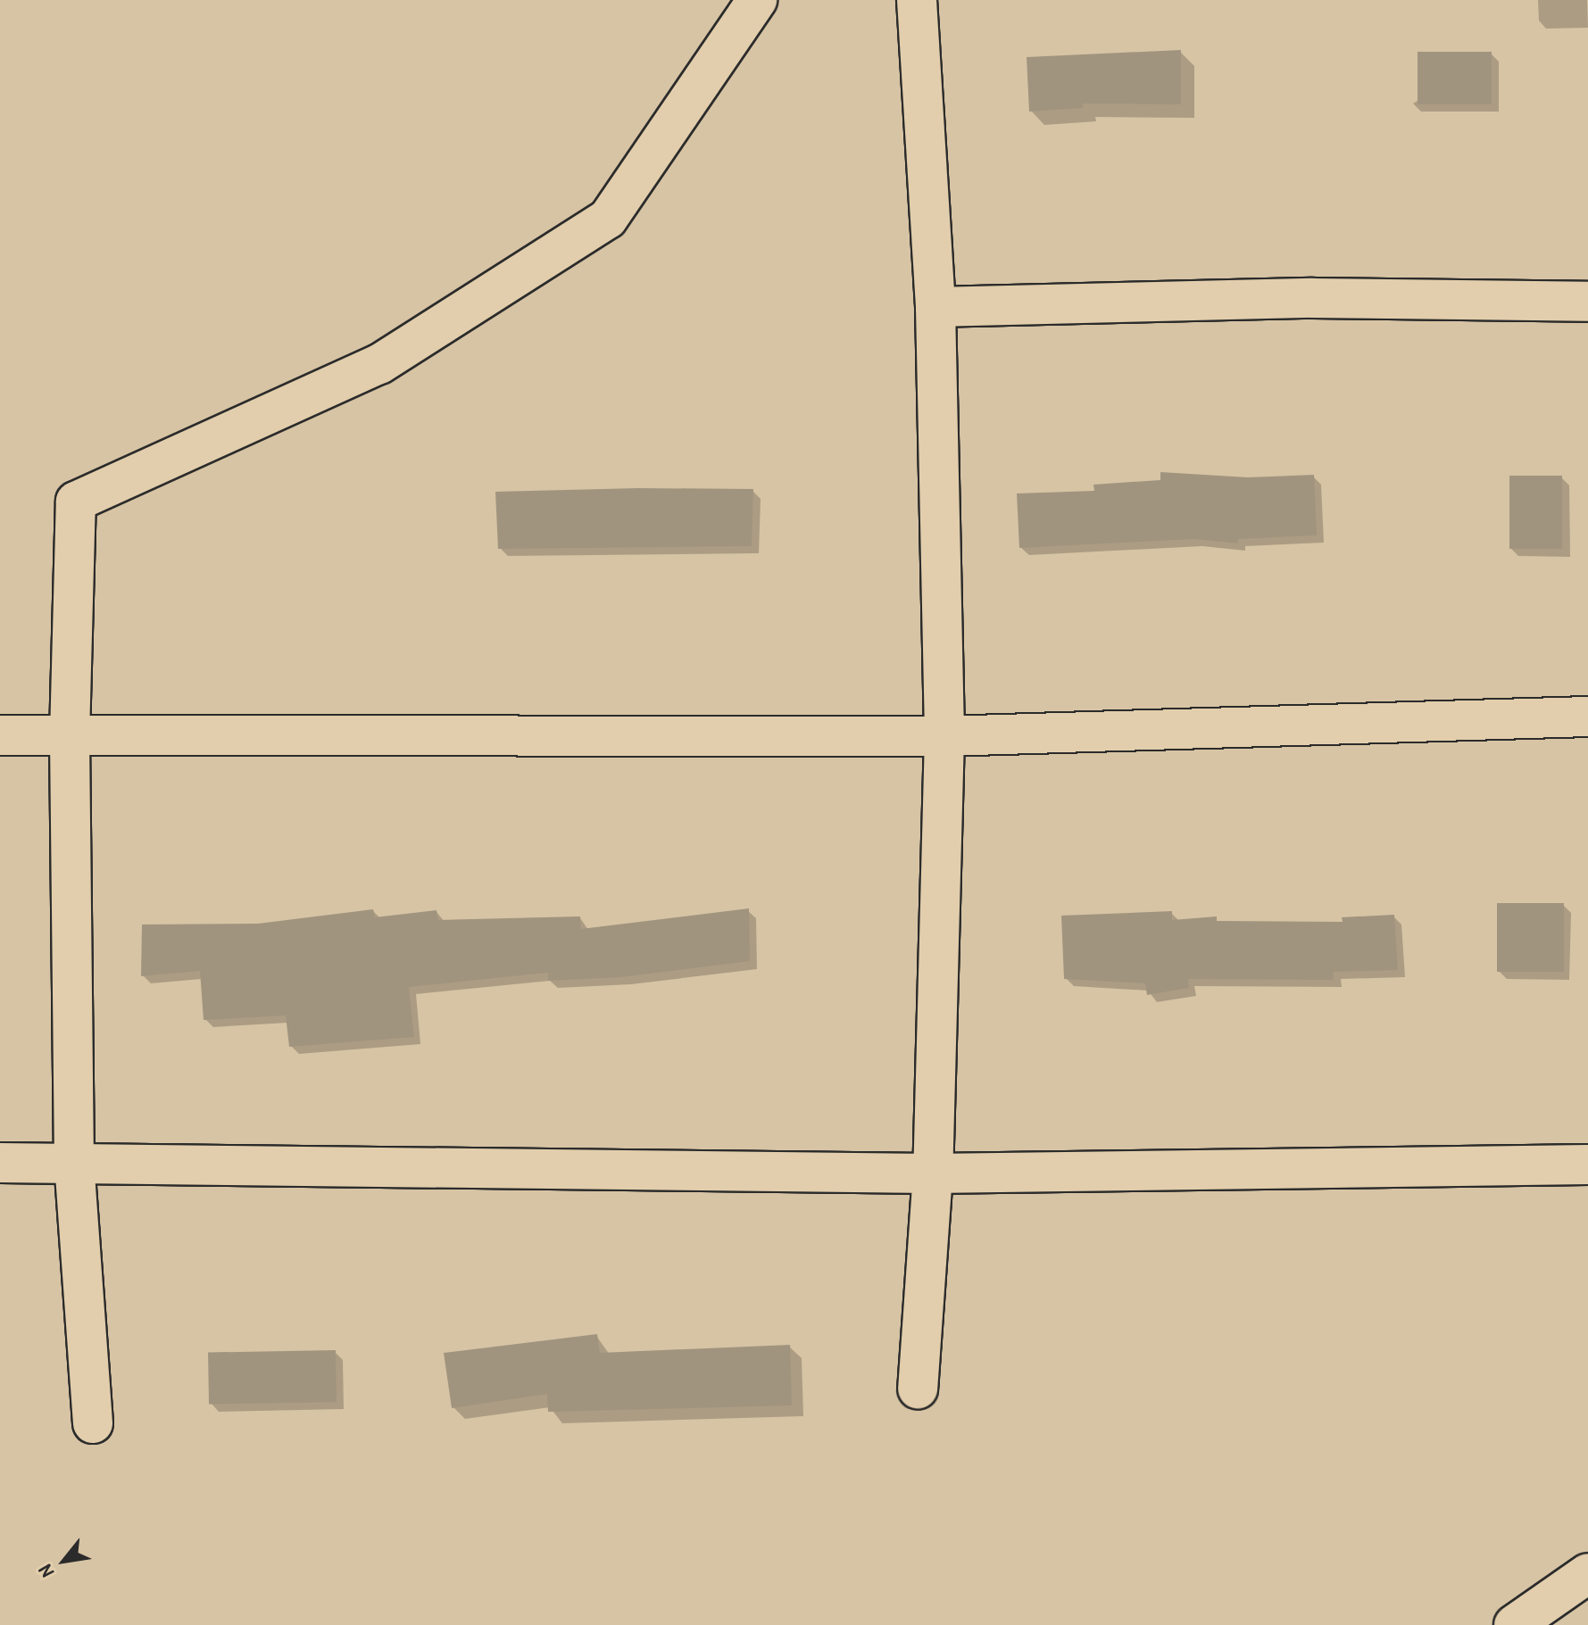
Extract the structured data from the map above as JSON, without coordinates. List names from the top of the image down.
{
  "north": "bottom left"
}
